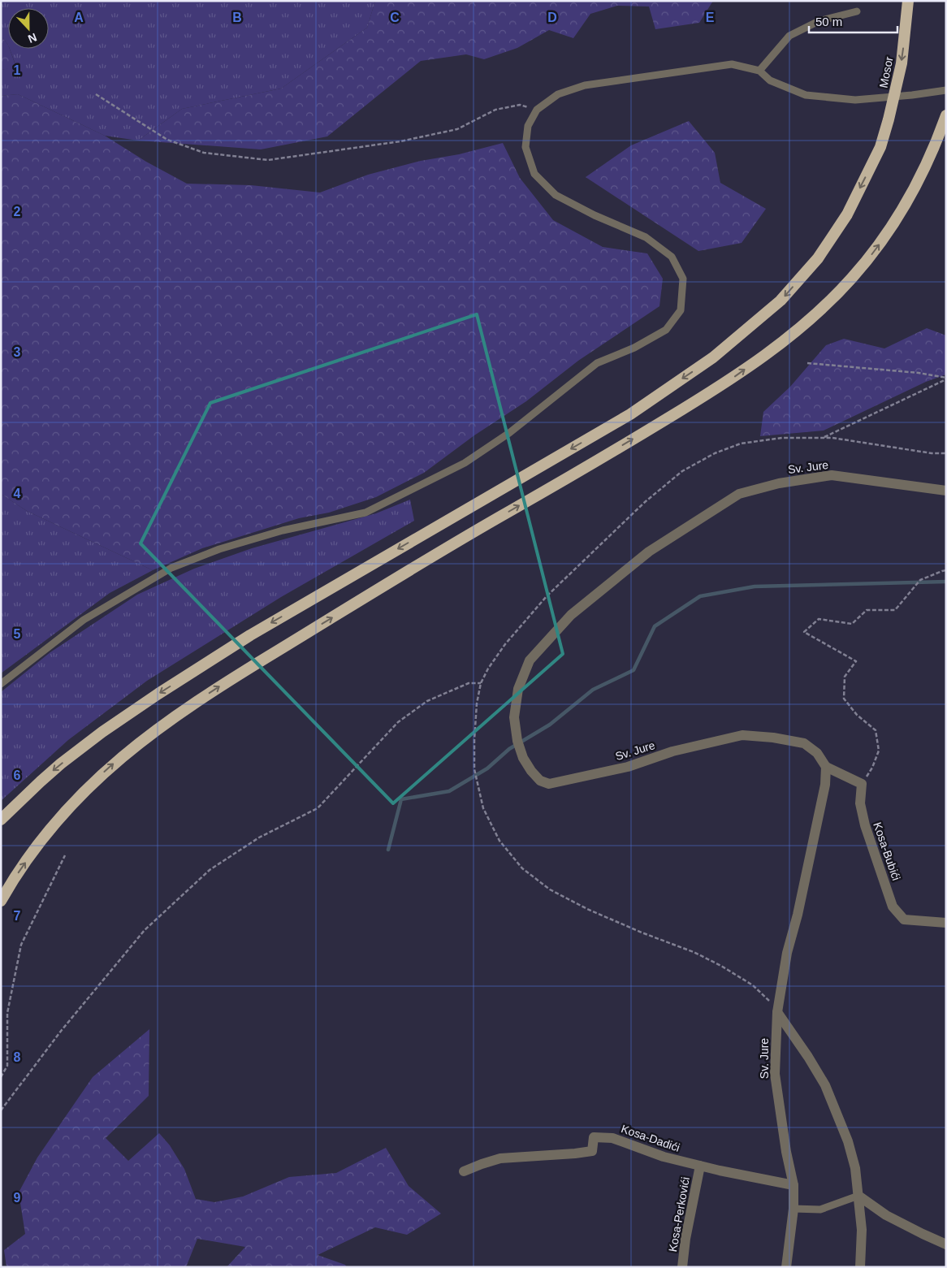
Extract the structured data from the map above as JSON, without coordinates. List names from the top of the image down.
{
  "streets": {
    "highway": ["Mosor"],
    "street": [
      "Sv. Jure",
      "Kosa-Bubići",
      "Kosa-Dadići",
      "Kosa-Perkovići"
    ]
  },
  "crossings": [
    ["Sv. Jure", "Kosa-Dadići"],
    ["Kosa-Dadići", "Kosa-Perkovići"]
  ],
  "scale_bar": "50 m",
  "north": "bottom",
  "grid": {
    "columns": [
      "A",
      "B",
      "C",
      "D",
      "E"
    ],
    "rows": [
      "1",
      "2",
      "3",
      "4",
      "5",
      "6",
      "7",
      "8",
      "9"
    ]
  }
}
